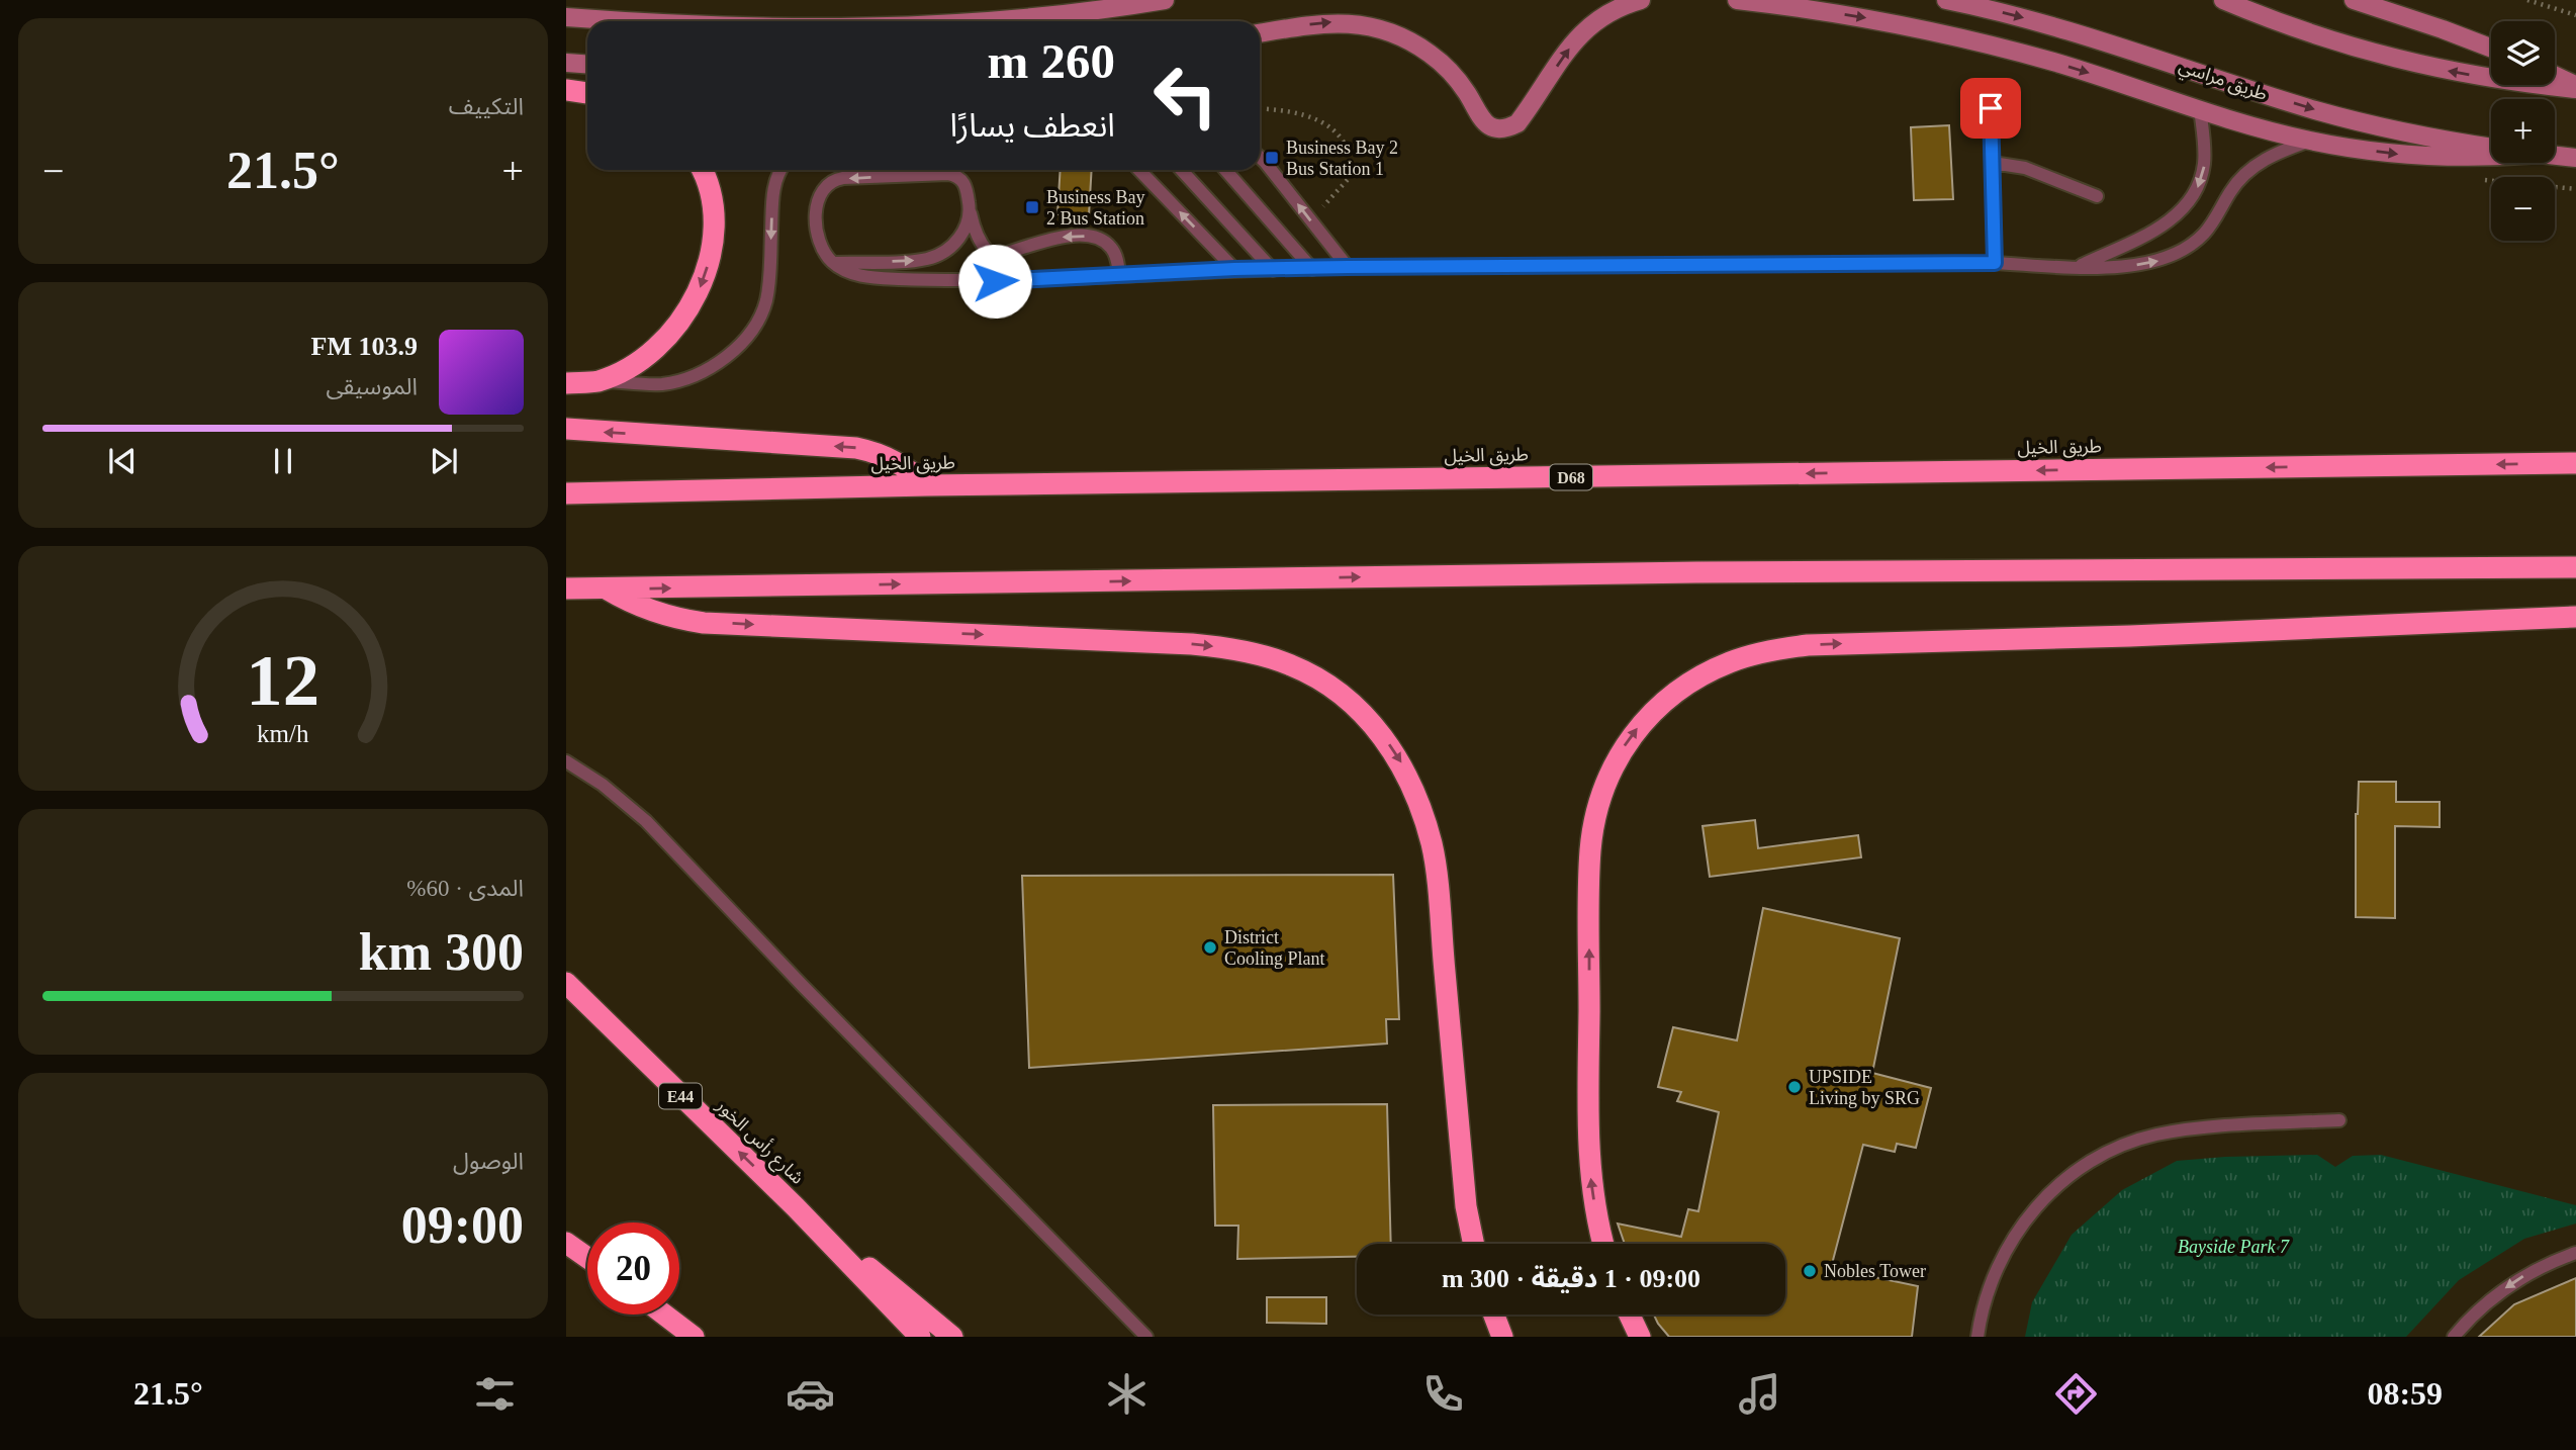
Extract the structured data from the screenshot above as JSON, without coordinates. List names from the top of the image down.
{
  "streets": {
    "highway": [
      "طريق الخيل",
      "D68",
      "E44",
      "شارع رأس الخور"
    ],
    "street": ["طريق مراسي"]
  },
  "one_way": ["شارع رأس الخور"],
  "parks": ["Bayside Park 7"],
  "places": {
    "transit": ["Business Bay 2 Bus Station 1", "Business Bay 2 Bus Station"],
    "other": ["District Cooling Plant", "UPSIDE Living by SRG", "Nobles Tower"]
  },
  "page": {
    "tile": [
      "التكييف",
      ["المدى · 60%", "300 km"],
      ["الوصول", "09:00"]
    ],
    "map_buttons": ["+", "−"],
    "turn": ["260 m", "انعطف يسارًا"],
    "heat": ["−", "21.5°", "+"],
    "song": ["103.9 FM", "الموسيقى"],
    "limit": "20",
    "trip": "09:00 · 1 دقيقة · 300 m",
    "tabs": ["08:59", "21.5°"],
    "gauge": ["12", "km/h"]
  }
}
